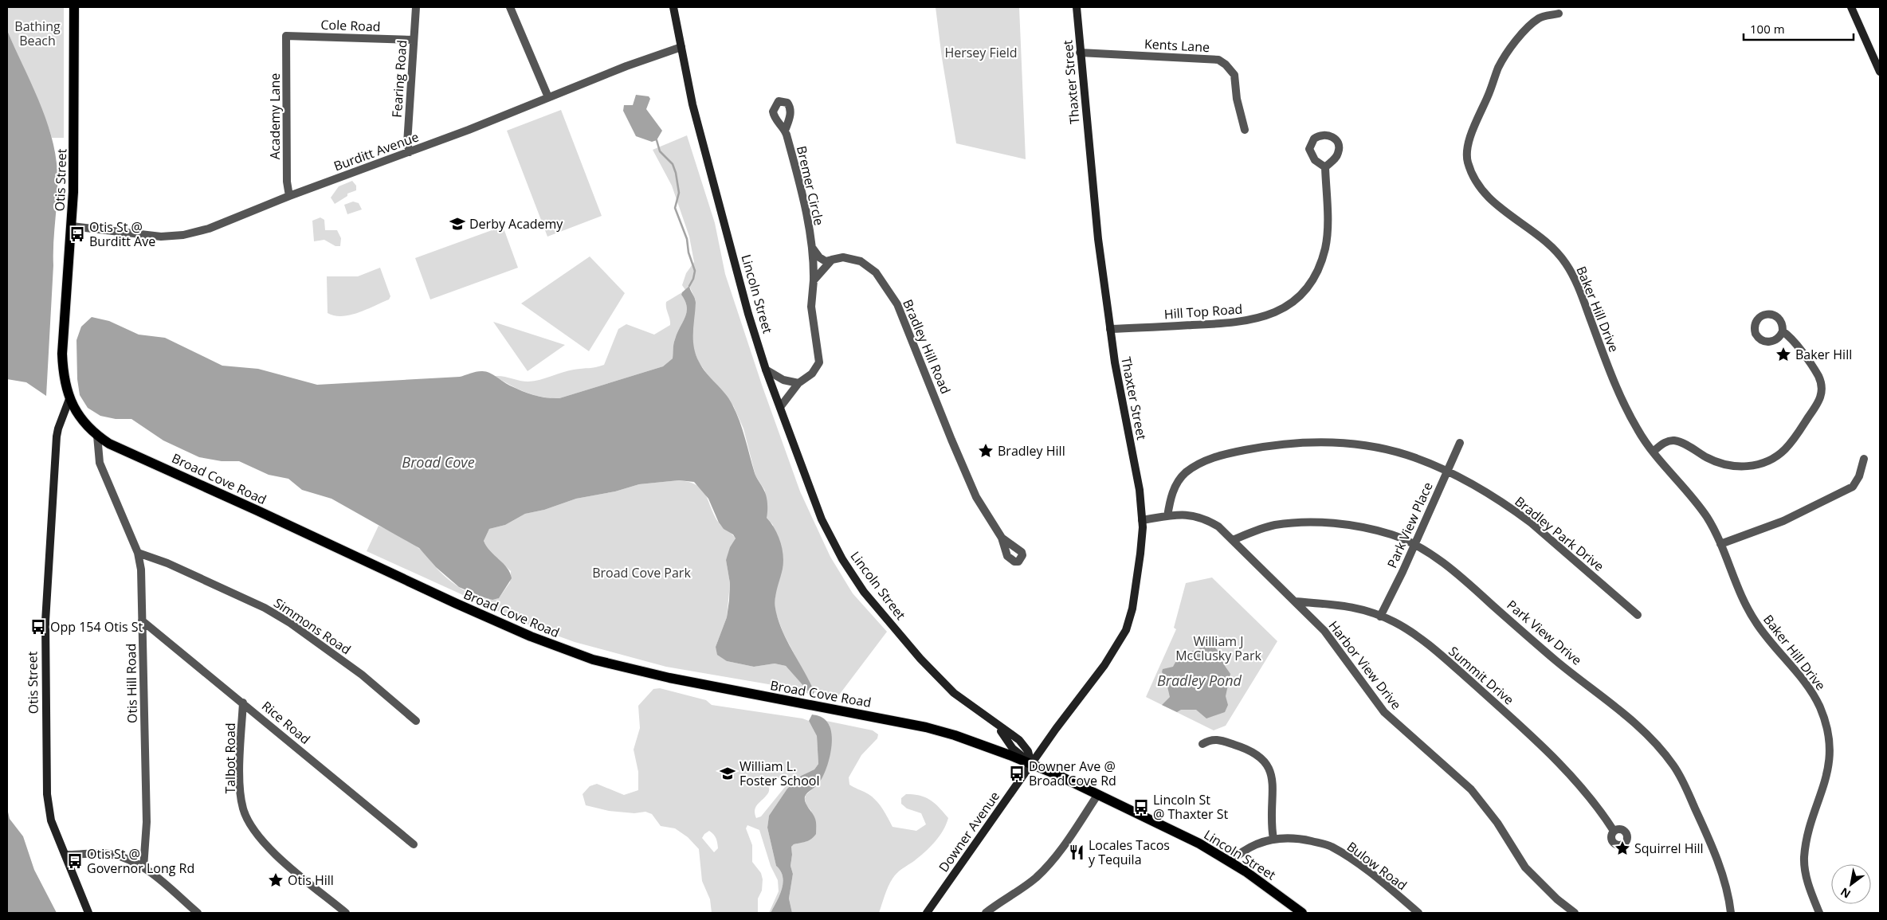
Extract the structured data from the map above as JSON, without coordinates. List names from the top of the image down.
{
  "streets": {
    "main road": ["Otis Street", "Lincoln Street", "Broad Cove Road"],
    "street": [
      "Cole Road",
      "Kents Lane",
      "Fearing Road",
      "Thaxter Street",
      "Academy Lane",
      "Burditt Avenue",
      "Bremer Circle",
      "Baker Hill Drive",
      "Hill Top Road",
      "Bradley Hill Road",
      "Park View Place",
      "Bradley Park Drive",
      "Simmons Road",
      "Park View Drive",
      "Harbor View Drive",
      "Summit Drive",
      "Otis Hill Road",
      "Rice Road",
      "Talbot Road",
      "Downer Avenue",
      "Bulow Road"
    ]
  },
  "crossings": [
    ["Cole Road", "Fearing Road"],
    ["Cole Road", "Academy Lane"],
    ["Kents Lane", "Thaxter Street"],
    ["Fearing Road", "Burditt Avenue"],
    ["Thaxter Street", "Lincoln Street"],
    ["Thaxter Street", "Hill Top Road"],
    ["Thaxter Street", "Broad Cove Road"],
    ["Thaxter Street", "Harbor View Drive"],
    ["Thaxter Street", "Downer Avenue"],
    ["Academy Lane", "Burditt Avenue"],
    ["Burditt Avenue", "Otis Street"],
    ["Burditt Avenue", "Lincoln Street"],
    ["Otis Street", "Broad Cove Road"],
    ["Bremer Circle", "Bradley Hill Road"],
    ["Lincoln Street", "Broad Cove Road"],
    ["Lincoln Street", "Downer Avenue"],
    ["Lincoln Street", "Bulow Road"],
    ["Broad Cove Road", "Otis Hill Road"],
    ["Broad Cove Road", "Downer Avenue"],
    ["Park View Place", "Bradley Park Drive"],
    ["Park View Place", "Park View Drive"],
    ["Park View Place", "Summit Drive"],
    ["Bradley Park Drive", "Harbor View Drive"],
    ["Simmons Road", "Otis Hill Road"],
    ["Park View Drive", "Harbor View Drive"],
    ["Harbor View Drive", "Summit Drive"],
    ["Otis Hill Road", "Rice Road"],
    ["Rice Road", "Talbot Road"]
  ],
  "water": ["Broad Cove", "Bradley Pond"],
  "parks": [
    "Bathing Beach",
    "Hersey Field",
    "Broad Cove Park",
    "William J McClusky Park"
  ],
  "places": {
    "school or university": ["Derby Academy", "William L. Foster School"],
    "bus stop": [
      "Otis St @ Burditt Ave",
      "Opp 154 Otis St",
      "Downer Ave @ Broad Cove Rd",
      "Lincoln St @ Thaxter St",
      "Otis St @ Governor Long Rd"
    ],
    "place": [
      "Baker Hill",
      "Bradley Hill",
      "Squirrel Hill",
      "Otis Hill"
    ],
    "restaurant": ["Locales Tacos y Tequila"]
  },
  "scale_bar": "100 m",
  "north": "bottom left"
}
